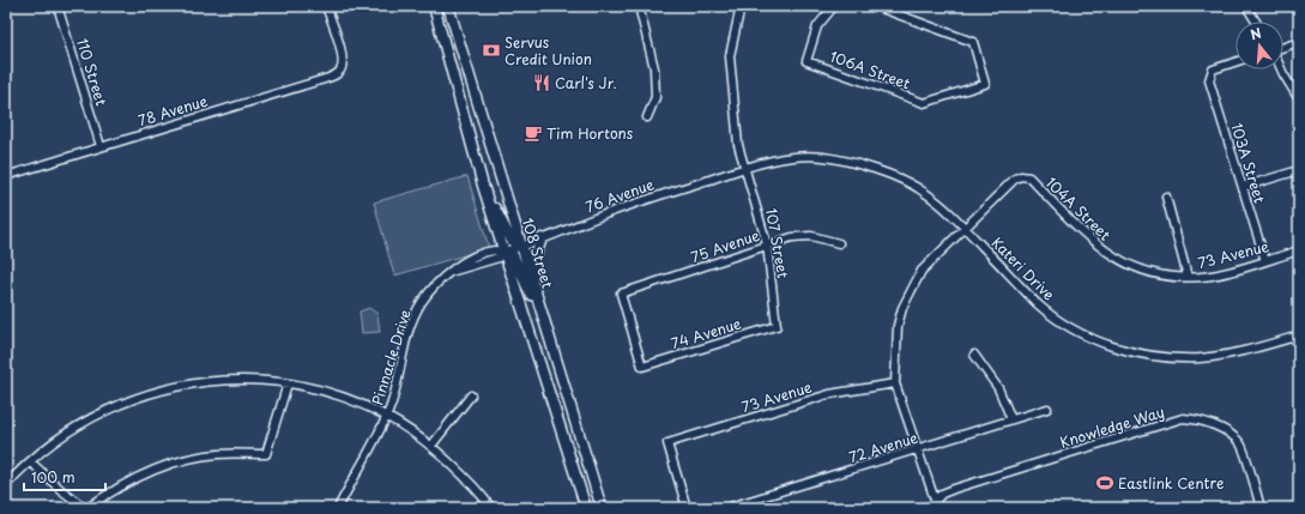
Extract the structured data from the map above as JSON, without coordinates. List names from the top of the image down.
{
  "streets": {
    "main road": ["108 Street"],
    "street": [
      "106A Street",
      "110 Street",
      "78 Avenue",
      "103A Street",
      "76 Avenue",
      "104A Street",
      "107 Street",
      "75 Avenue",
      "73 Avenue",
      "Kateri Drive",
      "74 Avenue",
      "Pinnacle Drive",
      "Knowledge Way",
      "72 Avenue"
    ]
  },
  "crossings": [
    ["110 Street", "78 Avenue"],
    ["103A Street", "73 Avenue"],
    ["76 Avenue", "107 Street"],
    ["76 Avenue", "108 Street"],
    ["76 Avenue", "Kateri Drive"],
    ["76 Avenue", "Pinnacle Drive"],
    ["104A Street", "73 Avenue"],
    ["104A Street", "Kateri Drive"],
    ["107 Street", "75 Avenue"],
    ["107 Street", "Kateri Drive"],
    ["107 Street", "74 Avenue"],
    ["75 Avenue", "74 Avenue"]
  ],
  "places": {
    "bank": ["Servus Credit Union"],
    "restaurant": ["Carl's Jr."],
    "cafe": ["Tim Hortons"],
    "sports": ["Eastlink Centre"]
  },
  "scale_bar": "100 m",
  "north": "top"
}
